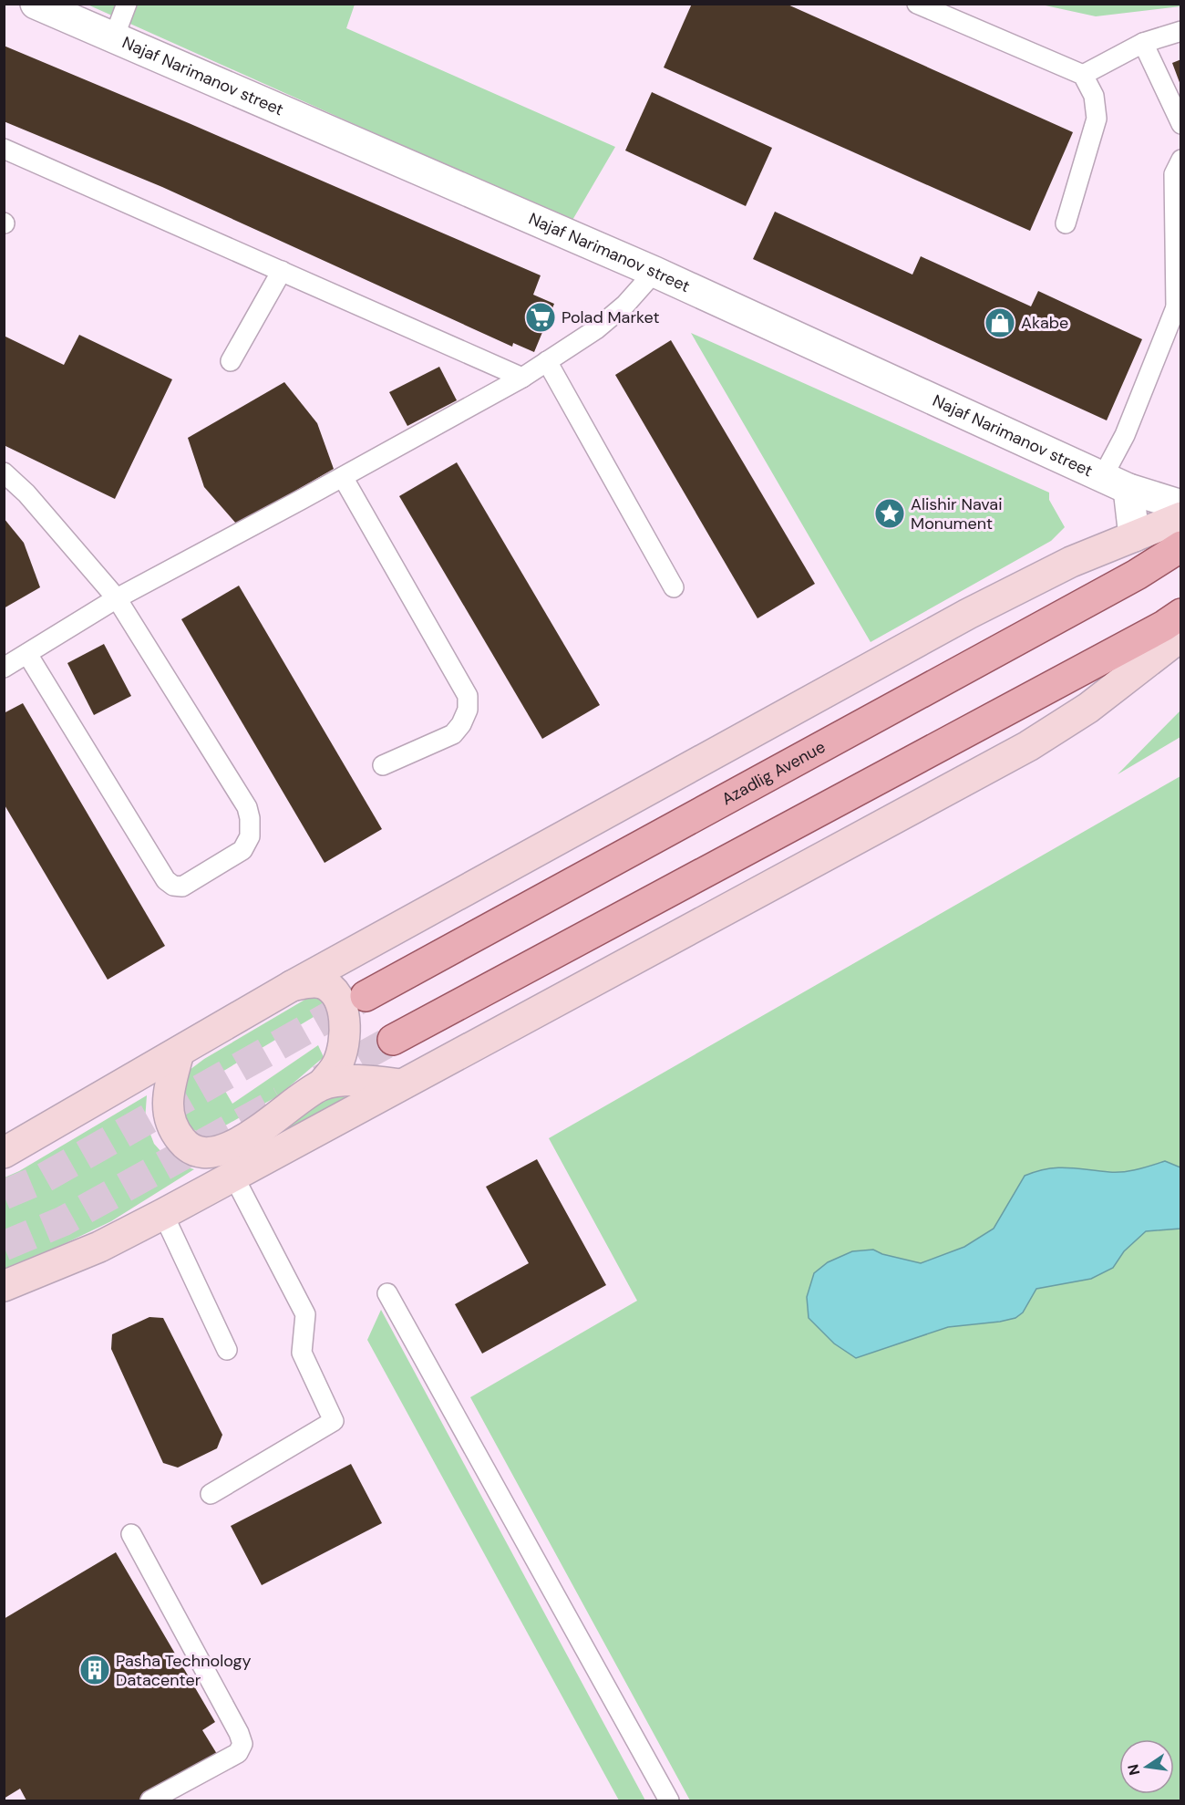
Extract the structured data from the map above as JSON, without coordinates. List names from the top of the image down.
{
  "streets": {
    "main road": ["Azadlig Avenue"],
    "street": ["Najaf Narimanov street"]
  },
  "places": {
    "supermarket": ["Polad Market"],
    "shop": ["Akabe"],
    "place": ["Alishir Navai Monument"],
    "building": ["Pasha Technology Datacenter"]
  },
  "north": "left"
}
